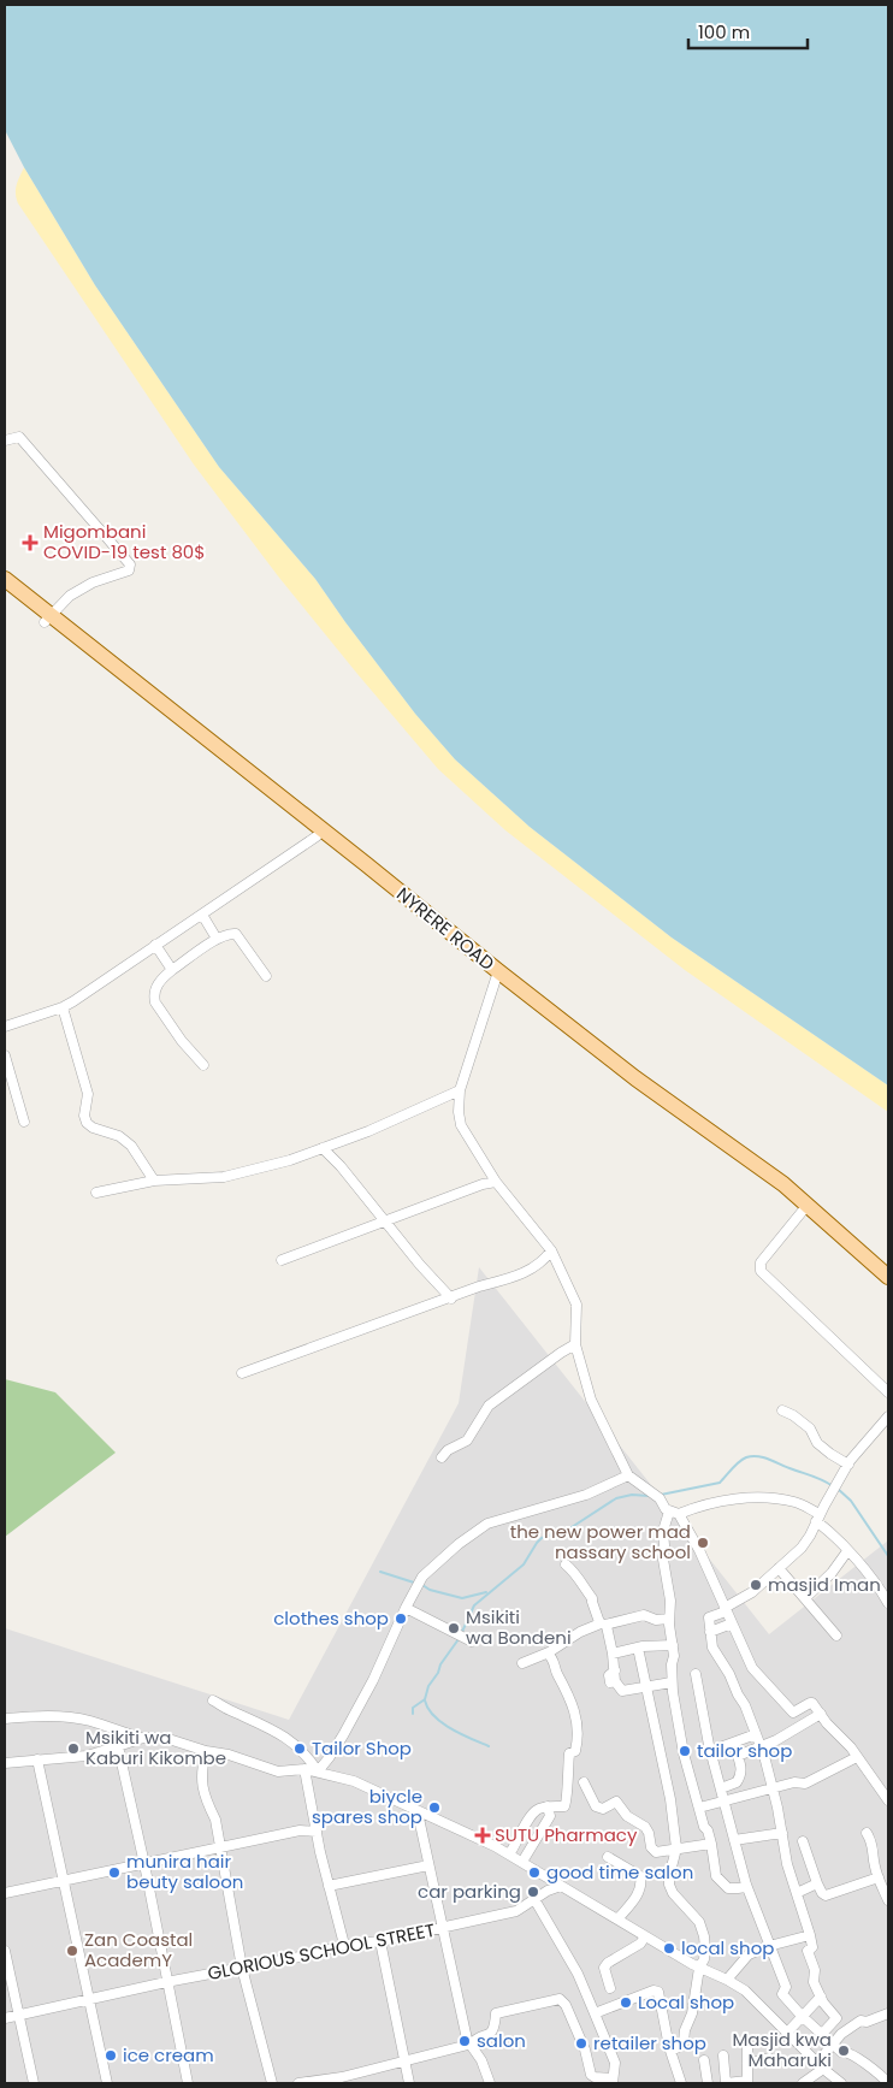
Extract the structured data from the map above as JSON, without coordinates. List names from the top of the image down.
{
  "streets": {
    "main road": ["NYRERE ROAD"],
    "street": ["GLORIOUS SCHOOL STREET"]
  },
  "places": {
    "health": ["Migombani COVID-19 test 80$", "SUTU Pharmacy"],
    "other": [
      "the new power mad nassary school",
      "masjid Iman",
      "clothes shop",
      "Msikiti wa Bondeni",
      "Msikiti wa Kaburi Kikombe",
      "Tailor Shop",
      "tailor shop",
      "biycle spares shop",
      "munira hair beuty saloon",
      "good time salon",
      "car parking",
      "local shop",
      "Zan Coastal AcademY",
      "Local shop",
      "salon",
      "retailer shop",
      "Masjid kwa Maharuki",
      "ice cream"
    ]
  },
  "scale_bar": "100 m"
}
